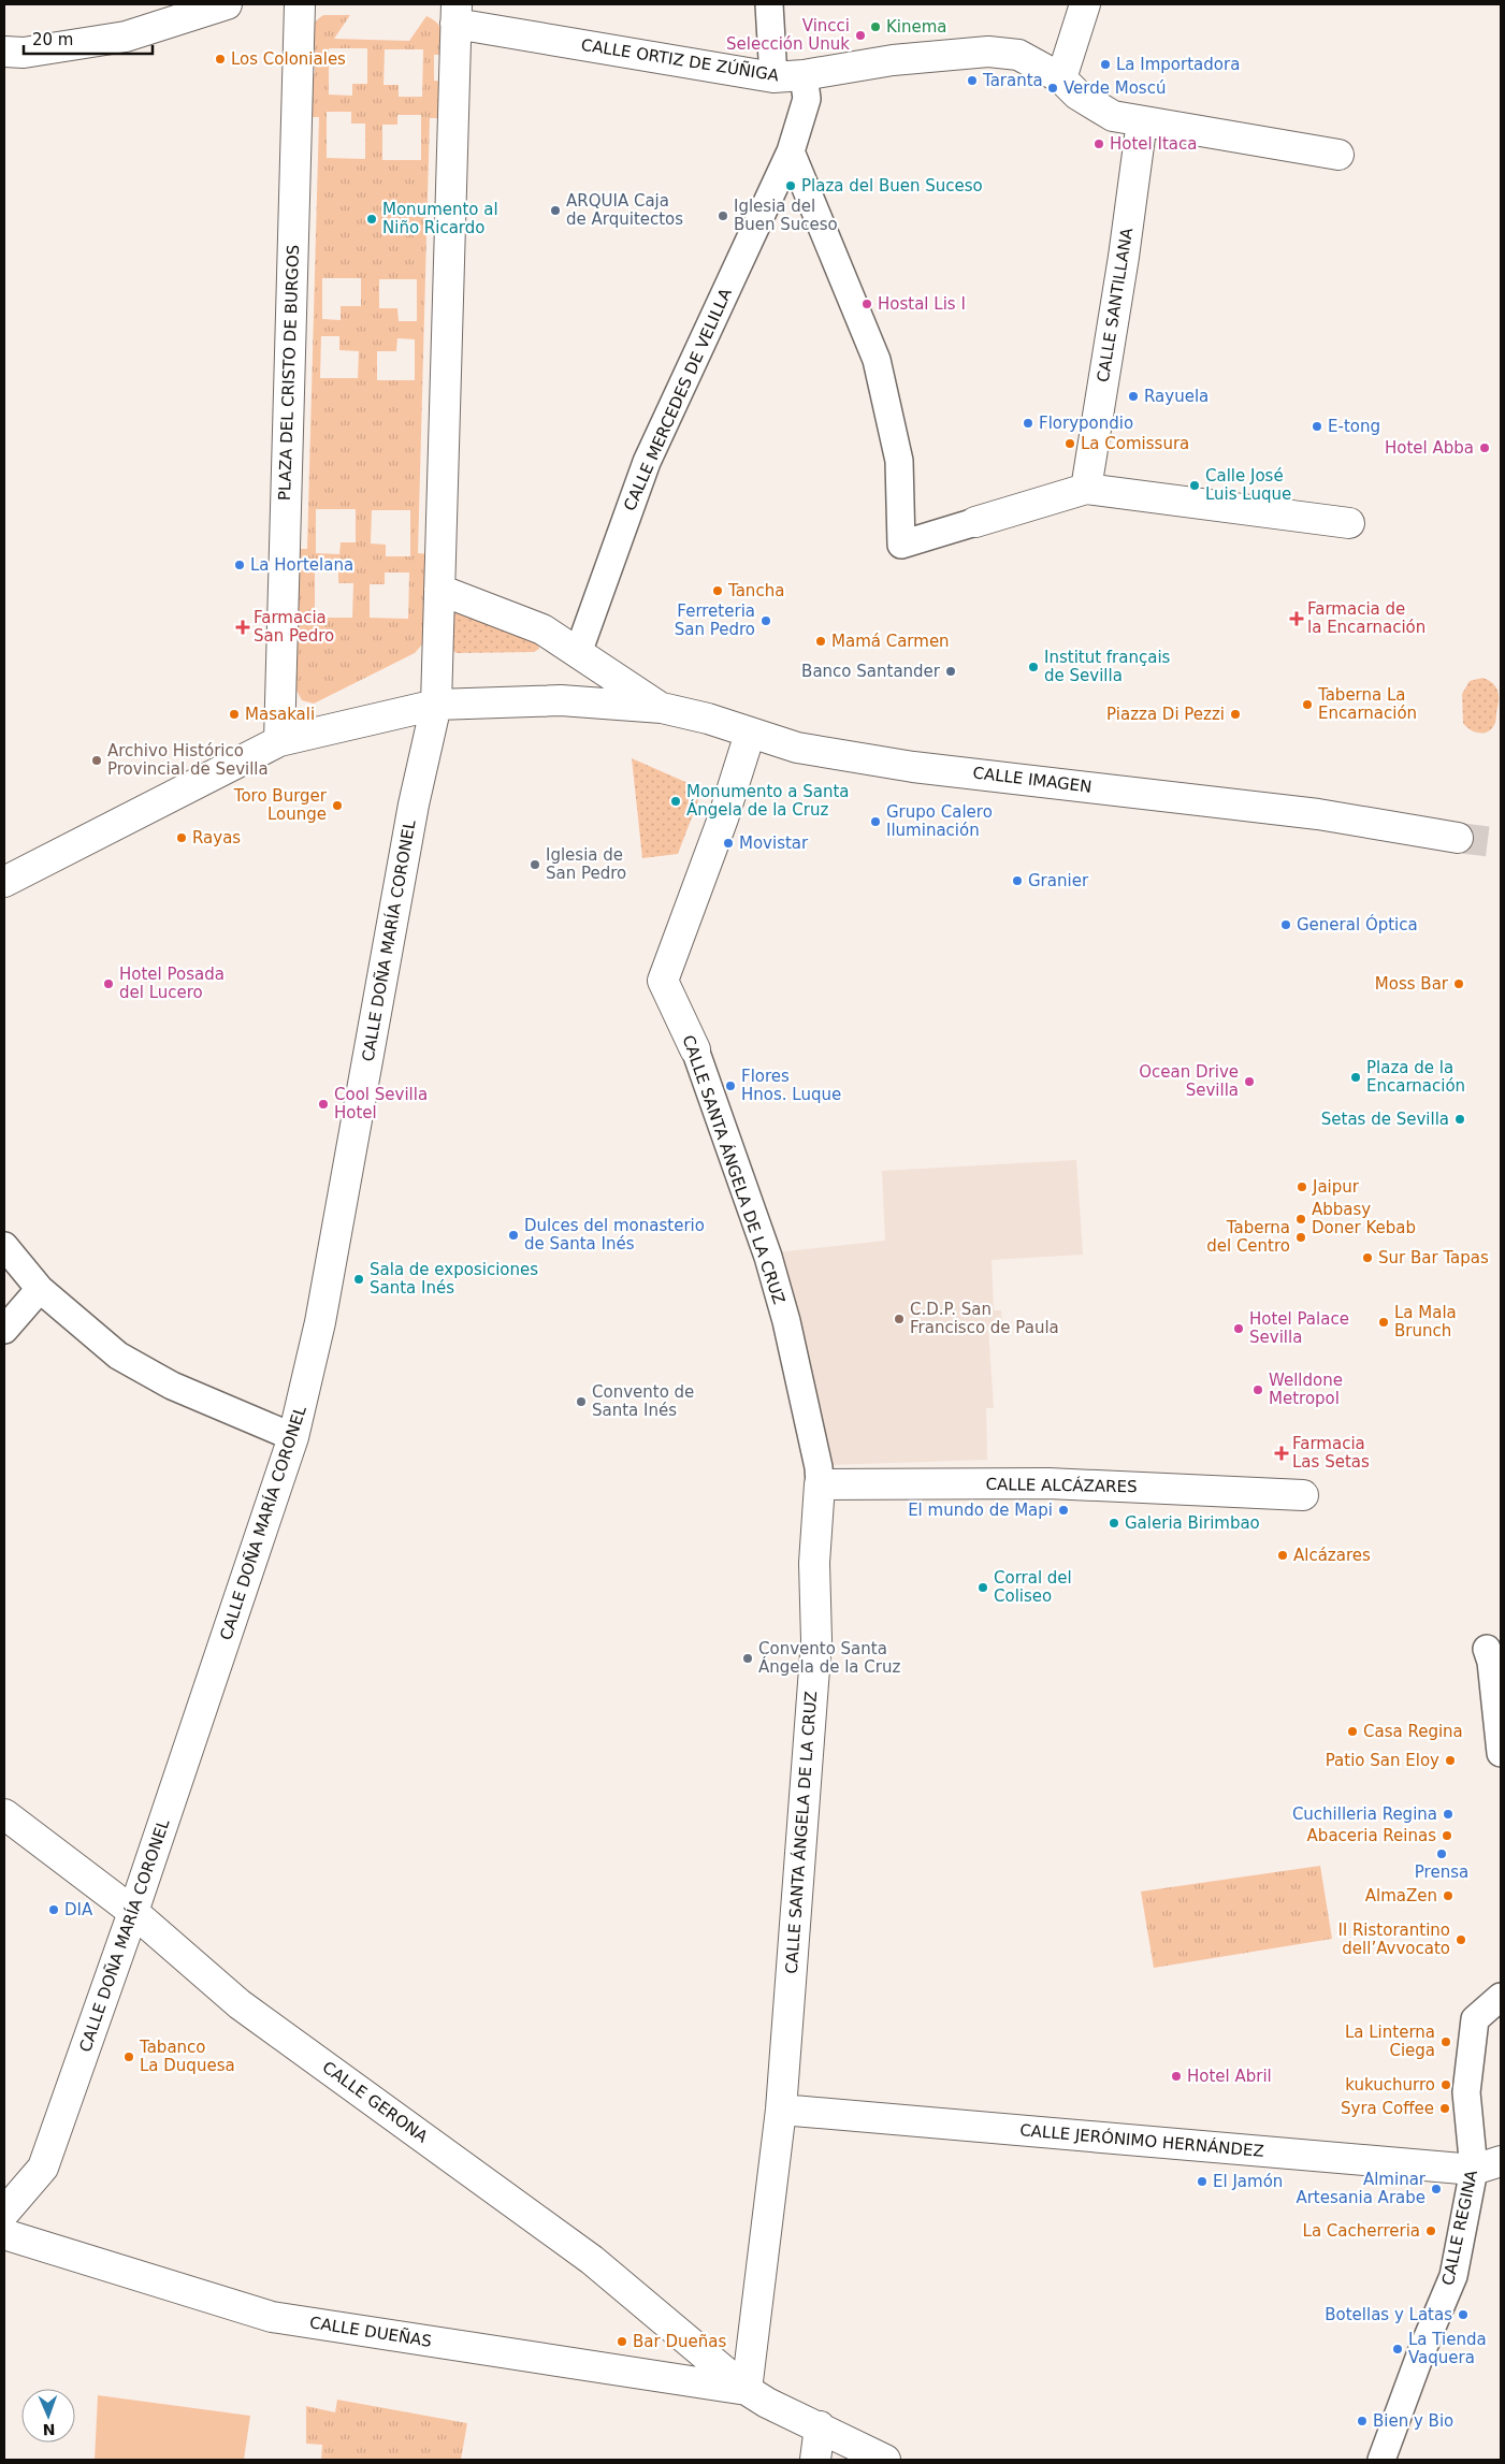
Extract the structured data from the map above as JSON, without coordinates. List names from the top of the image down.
{
  "streets": {
    "street": [
      "CALLE ORTIZ DE ZÚÑIGA",
      "CALLE SANTILLANA",
      "PLAZA DEL CRISTO DE BURGOS",
      "CALLE MERCEDES DE VELILLA",
      "CALLE IMAGEN",
      "CALLE DOÑA MARÍA CORONEL",
      "CALLE SANTA ÁNGELA DE LA CRUZ",
      "CALLE ALCÁZARES",
      "CALLE GERONA",
      "CALLE JERÓNIMO HERNÁNDEZ",
      "CALLE REGINA",
      "CALLE DUEÑAS"
    ]
  },
  "crossings": [
    ["CALLE ORTIZ DE ZÚÑIGA", "CALLE SANTILLANA"],
    ["CALLE ORTIZ DE ZÚÑIGA", "CALLE MERCEDES DE VELILLA"],
    ["CALLE IMAGEN", "CALLE SANTA ÁNGELA DE LA CRUZ"],
    ["CALLE DOÑA MARÍA CORONEL", "CALLE GERONA"],
    ["CALLE SANTA ÁNGELA DE LA CRUZ", "CALLE ALCÁZARES"],
    ["CALLE SANTA ÁNGELA DE LA CRUZ", "CALLE GERONA"],
    ["CALLE SANTA ÁNGELA DE LA CRUZ", "CALLE JERÓNIMO HERNÁNDEZ"],
    ["CALLE SANTA ÁNGELA DE LA CRUZ", "CALLE DUEÑAS"],
    ["CALLE GERONA", "CALLE DUEÑAS"],
    ["CALLE JERÓNIMO HERNÁNDEZ", "CALLE REGINA"]
  ],
  "places": {
    "other": [
      "Kinema",
      "Vincci Selección Unuk",
      "Los Coloniales",
      "La Importadora",
      "Taranta",
      "Verde Moscú",
      "Hotel Itaca",
      "Plaza del Buen Suceso",
      "ARQUIA Caja de Arquitectos",
      "Iglesia del Buen Suceso",
      "Monumento al Niño Ricardo",
      "Hostal Lis I",
      "Rayuela",
      "Florypondio",
      "E-tong",
      "La Comissura",
      "Hotel Abba",
      "Calle José Luis Luque",
      "La Hortelana",
      "Tancha",
      "Ferreteria San Pedro",
      "Mamá Carmen",
      "Institut français de Sevilla",
      "Banco Santander",
      "Taberna La Encarnación",
      "Masakali",
      "Piazza Di Pezzi",
      "Archivo Histórico Provincial de Sevilla",
      "Monumento a Santa Ángela de la Cruz",
      "Toro Burger Lounge",
      "Grupo Calero Iluminación",
      "Rayas",
      "Movistar",
      "Iglesia de San Pedro",
      "Granier",
      "General Óptica",
      "Hotel Posada del Lucero",
      "Moss Bar",
      "Plaza de la Encarnación",
      "Ocean Drive Sevilla",
      "Flores Hnos. Luque",
      "Cool Sevilla Hotel",
      "Setas de Sevilla",
      "Jaipur",
      "Abbasy Doner Kebab",
      "Dulces del monasterio de Santa Inés",
      "Taberna del Centro",
      "Sur Bar Tapas",
      "Sala de exposiciones Santa Inés",
      "C.D.P. San Francisco de Paula",
      "La Mala Brunch",
      "Hotel Palace Sevilla",
      "Welldone Metropol",
      "Convento de Santa Inés",
      "El mundo de Mapi",
      "Galeria Birimbao",
      "Alcázares",
      "Corral del Coliseo",
      "Convento Santa Ángela de la Cruz",
      "Casa Regina",
      "Patio San Eloy",
      "Cuchilleria Regina",
      "Abaceria Reinas",
      "Prensa",
      "AlmaZen",
      "DIA",
      "Il Ristorantino dell’Avvocato",
      "La Linterna Ciega",
      "Tabanco La Duquesa",
      "Hotel Abril",
      "kukuchurro",
      "Syra Coffee",
      "El Jamón",
      "Alminar Artesania Arabe",
      "La Cacherreria",
      "Botellas y Latas",
      "Bar Dueñas",
      "La Tienda Vaquera",
      "Bien y Bio"
    ],
    "health": ["Farmacia de la Encarnación", "Farmacia San Pedro", "Farmacia Las Setas"]
  },
  "scale_bar": "20 m",
  "north": "bottom"
}
